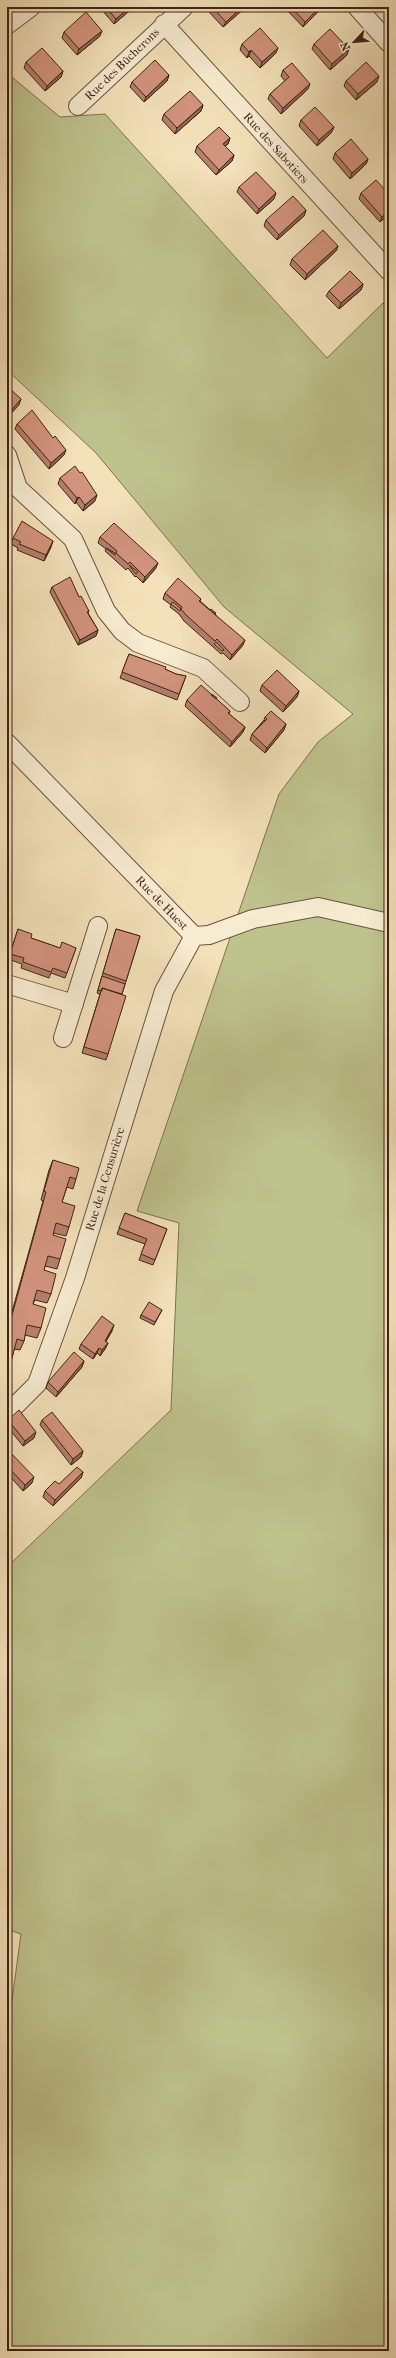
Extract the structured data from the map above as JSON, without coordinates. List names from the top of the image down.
{
  "streets": {
    "street": [
      "Rue des Bûcherons",
      "Rue des Sabotiers",
      "Rue de Huest",
      "Rue de la Censurière"
    ]
  },
  "crossings": [
    ["Rue des Bûcherons", "Rue des Sabotiers"],
    ["Rue de Huest", "Rue de la Censurière"]
  ],
  "north": "bottom left"
}
